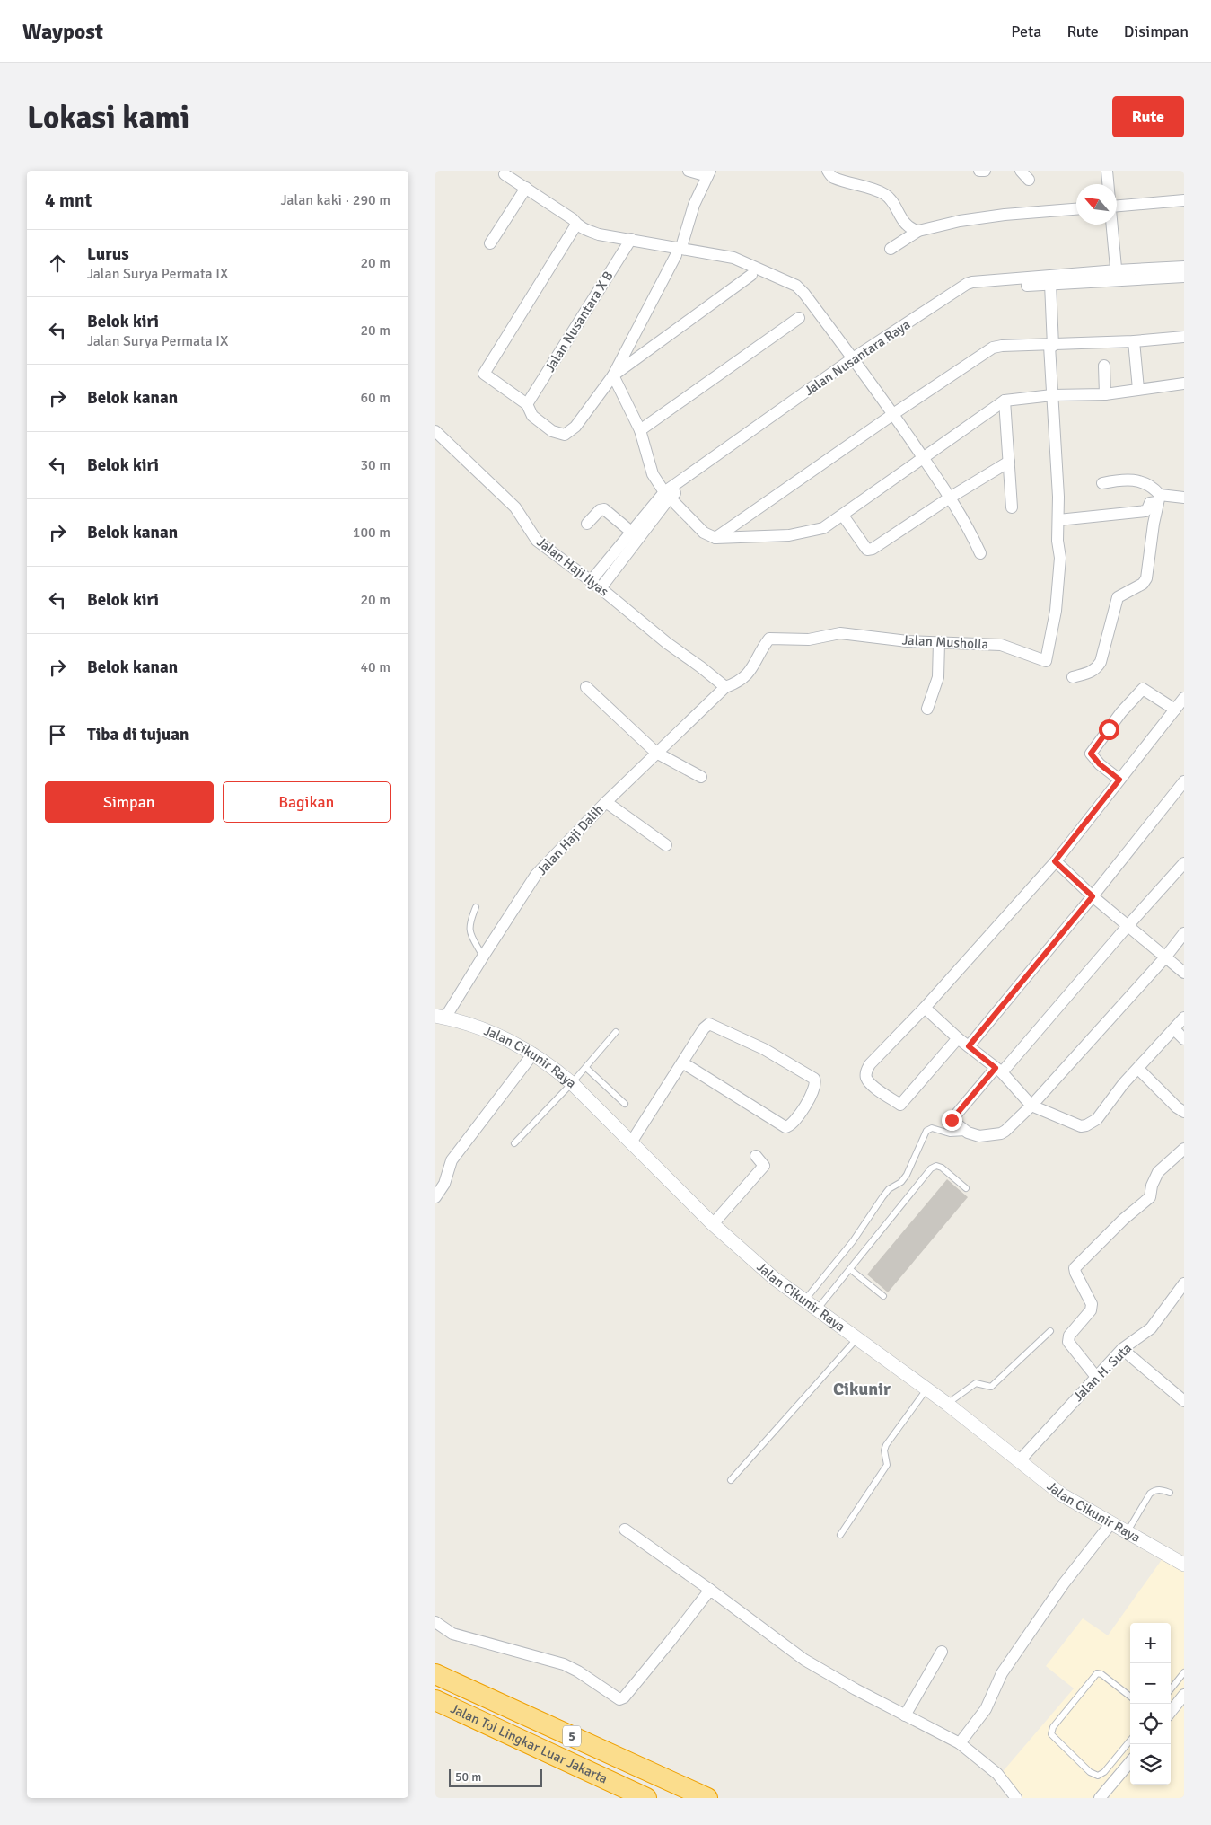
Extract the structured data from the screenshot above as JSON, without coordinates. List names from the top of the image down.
{
  "streets": {
    "highway": ["5", "Jalan Tol Lingkar Luar Jakarta"],
    "street": [
      "Jalan Nusantara X B",
      "Jalan Nusantara Raya",
      "Jalan Haji Ilyas",
      "Jalan Musholla",
      "Jalan Haji Dalih",
      "Jalan Cikunir Raya",
      "Jalan H. Suta"
    ]
  },
  "crossings": [
    ["Jalan Nusantara Raya", "Jalan Haji Ilyas"],
    ["Jalan Haji Ilyas", "Jalan Musholla"],
    ["Jalan Haji Ilyas", "Jalan Haji Dalih"],
    ["Jalan Musholla", "Jalan Haji Dalih"],
    ["Jalan Haji Dalih", "Jalan Cikunir Raya"],
    ["Jalan Cikunir Raya", "Jalan H. Suta"]
  ],
  "districts": ["Cikunir"],
  "scale_bar": "50 m",
  "north": "top left",
  "page": {
    "header": "Waypost",
    "nav": ["Peta", "Rute", "Disimpan"],
    "buttons": [
      "Rute",
      ["Simpan", "Bagikan"]
    ],
    "title": "Lokasi kami",
    "heading": ["4 mnt", "Jalan kaki · 290 m"],
    "list": [
      ["Lurus", "Jalan Surya Permata IX", "20 m"],
      ["Belok kiri", "Jalan Surya Permata IX", "20 m"],
      ["Belok kanan", "60 m"],
      ["Belok kiri", "30 m"],
      ["Belok kanan", "100 m"],
      ["Belok kiri", "20 m"],
      ["Belok kanan", "40 m"],
      "Tiba di tujuan"
    ],
    "map_buttons": ["+", "−"],
    "scale": "50 m"
  }
}
